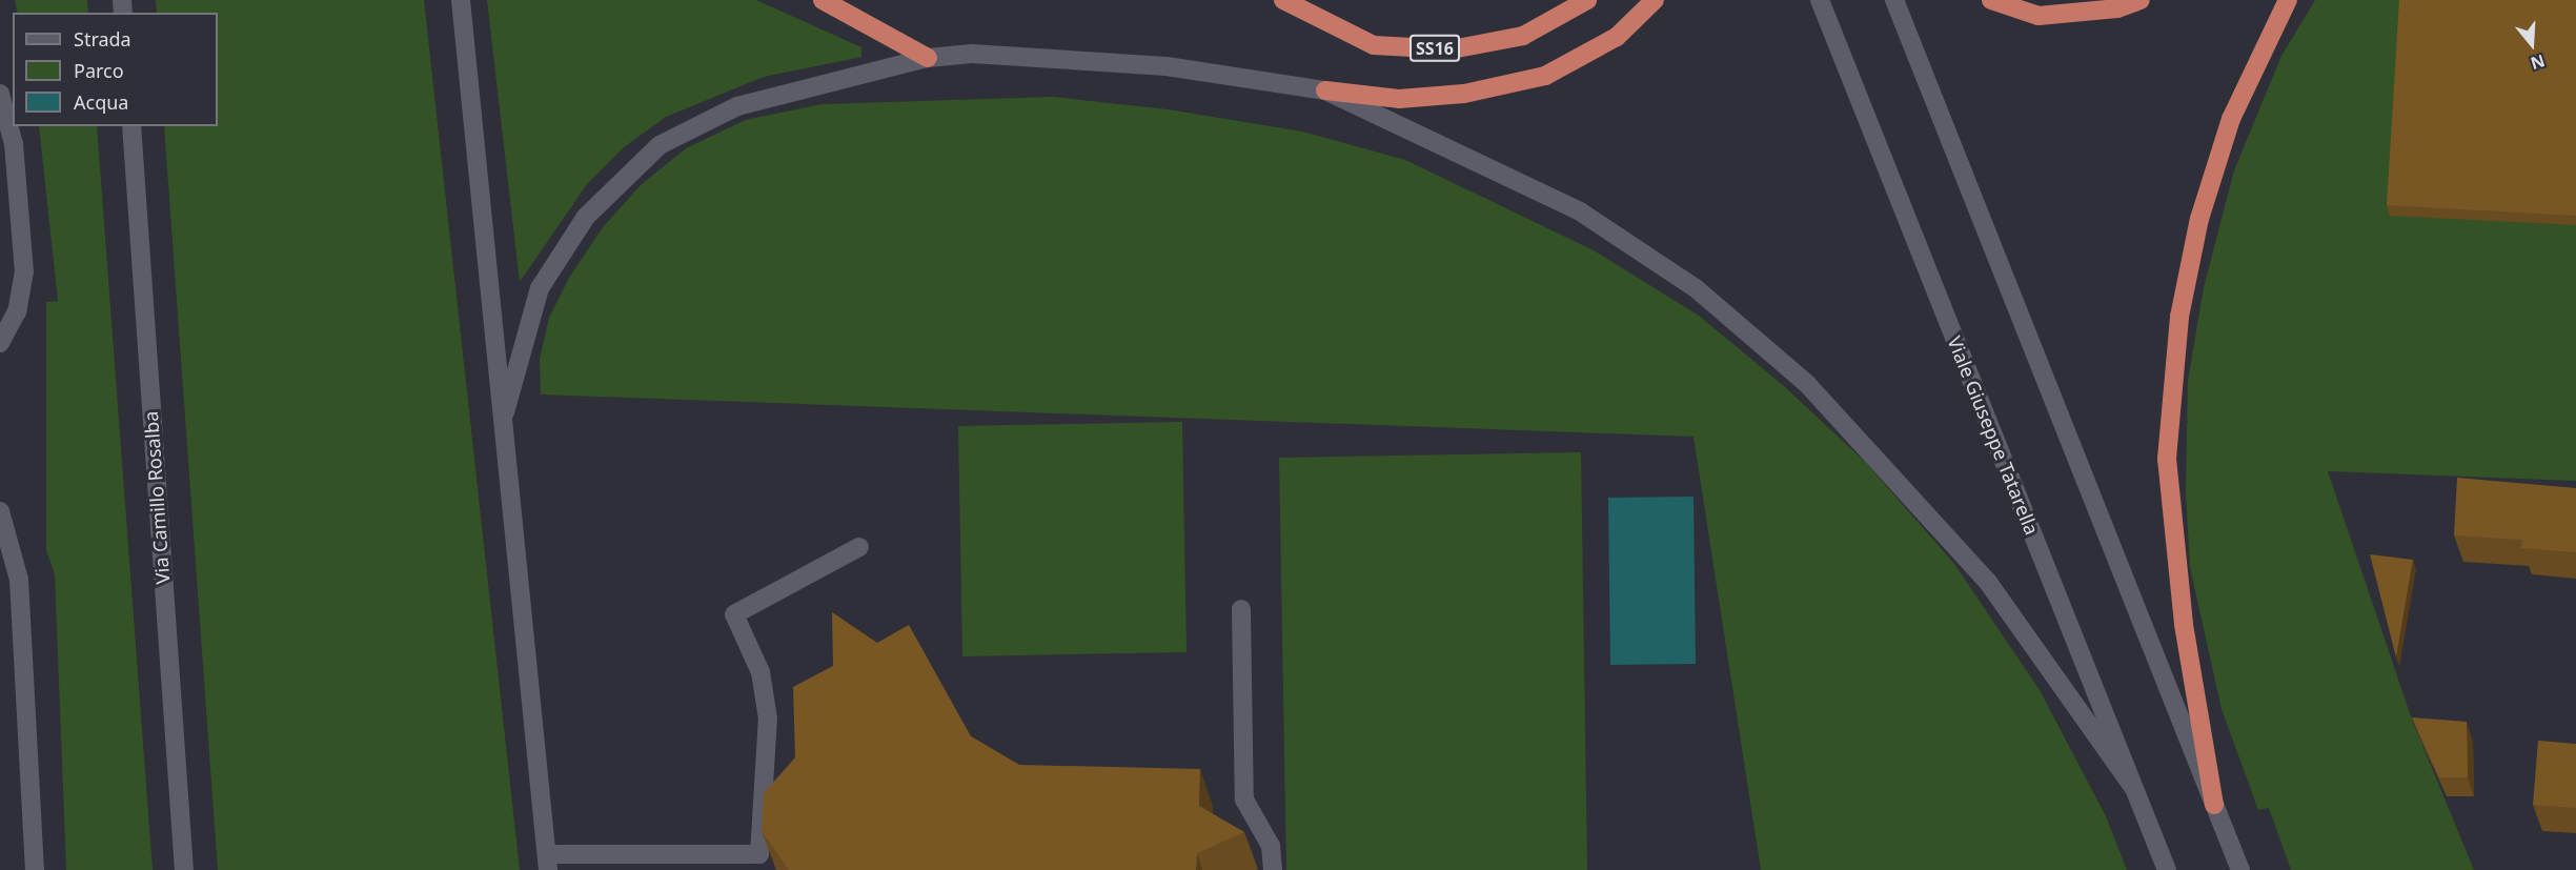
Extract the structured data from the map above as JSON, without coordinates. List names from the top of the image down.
{
  "streets": {
    "highway": ["SS16"],
    "street": ["Viale Giuseppe Tatarella", "Via Camillo Rosalba"]
  },
  "legend": ["Strada", "Parco", "Acqua"],
  "north": "bottom"
}
